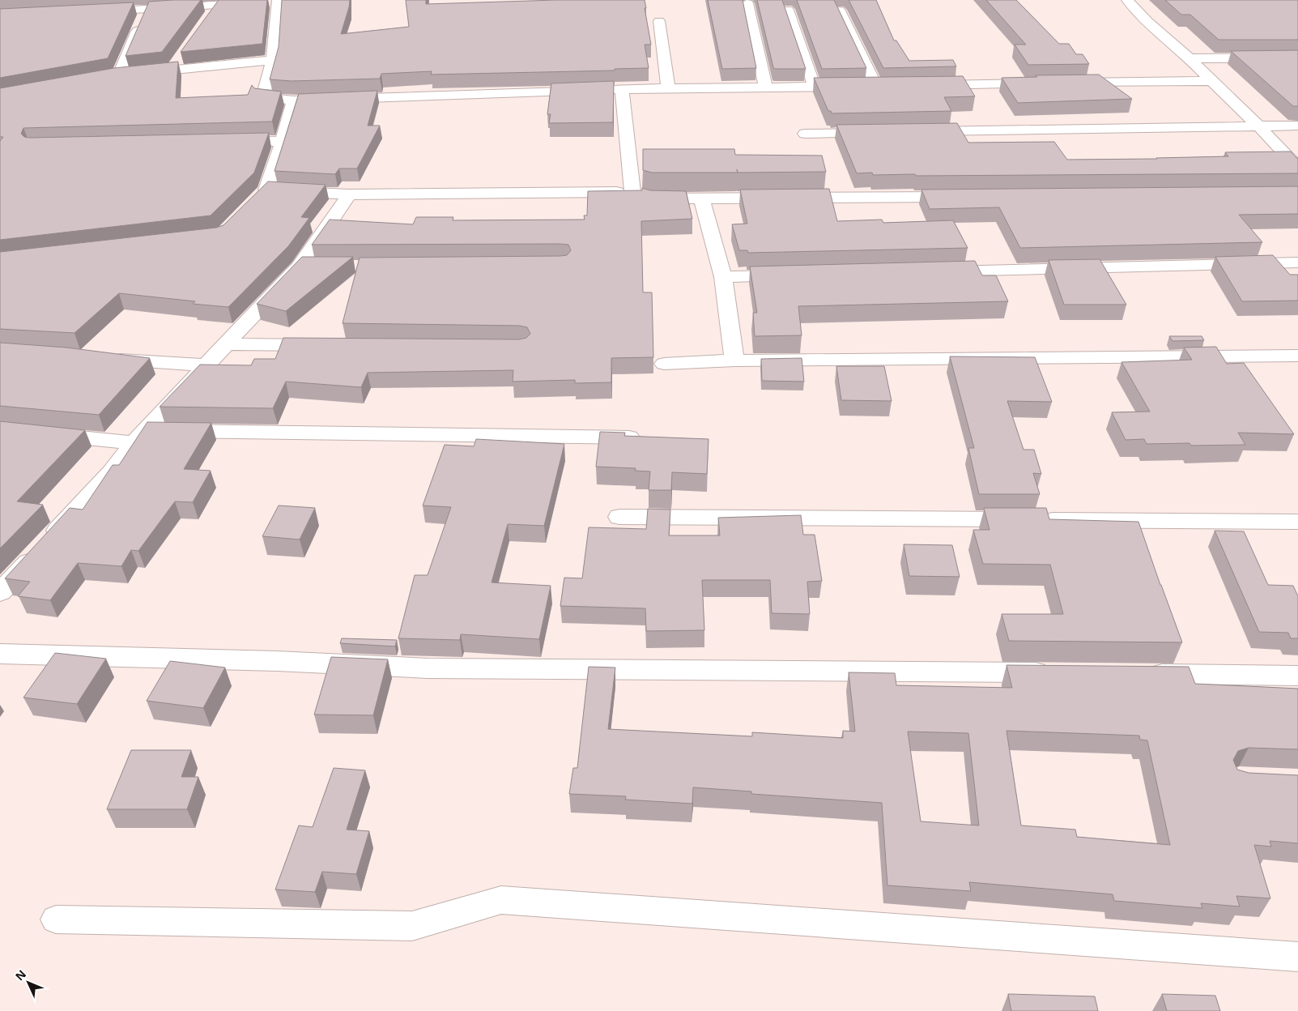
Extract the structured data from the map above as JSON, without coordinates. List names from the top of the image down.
{
  "north": "top left"
}
